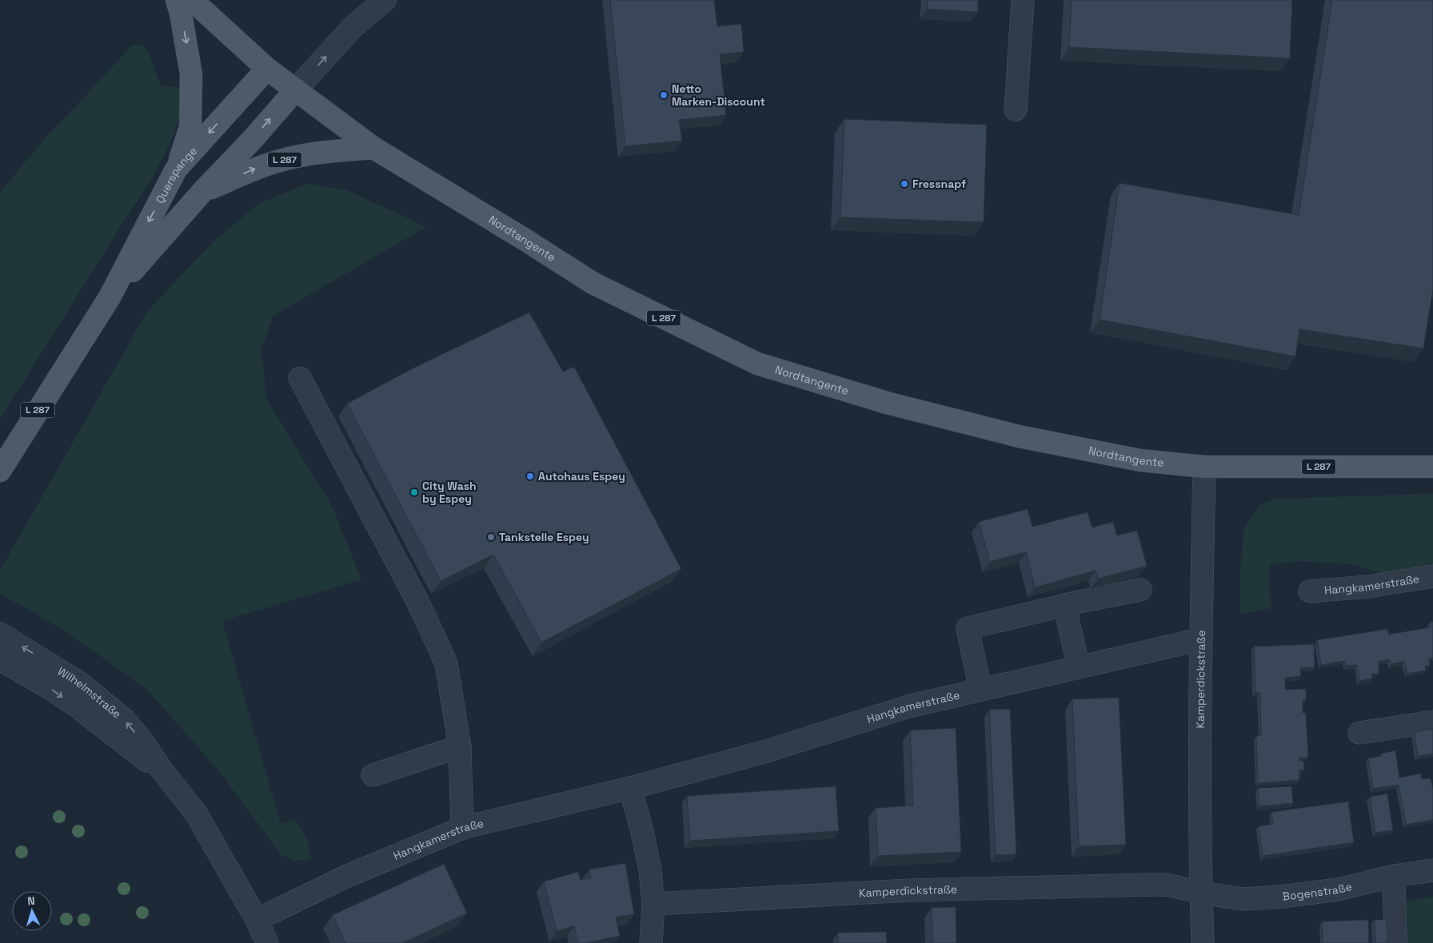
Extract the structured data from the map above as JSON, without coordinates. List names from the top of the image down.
{
  "streets": {
    "main road": ["L 287", "Querspange", "Nordtangente"],
    "street": [
      "Hangkamerstraße",
      "Kamperdickstraße",
      "Wilhelmstraße",
      "Bogenstraße"
    ]
  },
  "crossings": [
    ["L 287", "Querspange"],
    ["L 287", "Nordtangente"],
    ["Querspange", "Nordtangente"],
    ["Nordtangente", "Kamperdickstraße"],
    ["Hangkamerstraße", "Kamperdickstraße"],
    ["Hangkamerstraße", "Wilhelmstraße"],
    ["Kamperdickstraße", "Bogenstraße"]
  ],
  "places": [
    "Netto Marken-Discount",
    "Fressnapf",
    "Autohaus Espey",
    "City Wash by Espey",
    "Tankstelle Espey"
  ],
  "north": "top"
}
